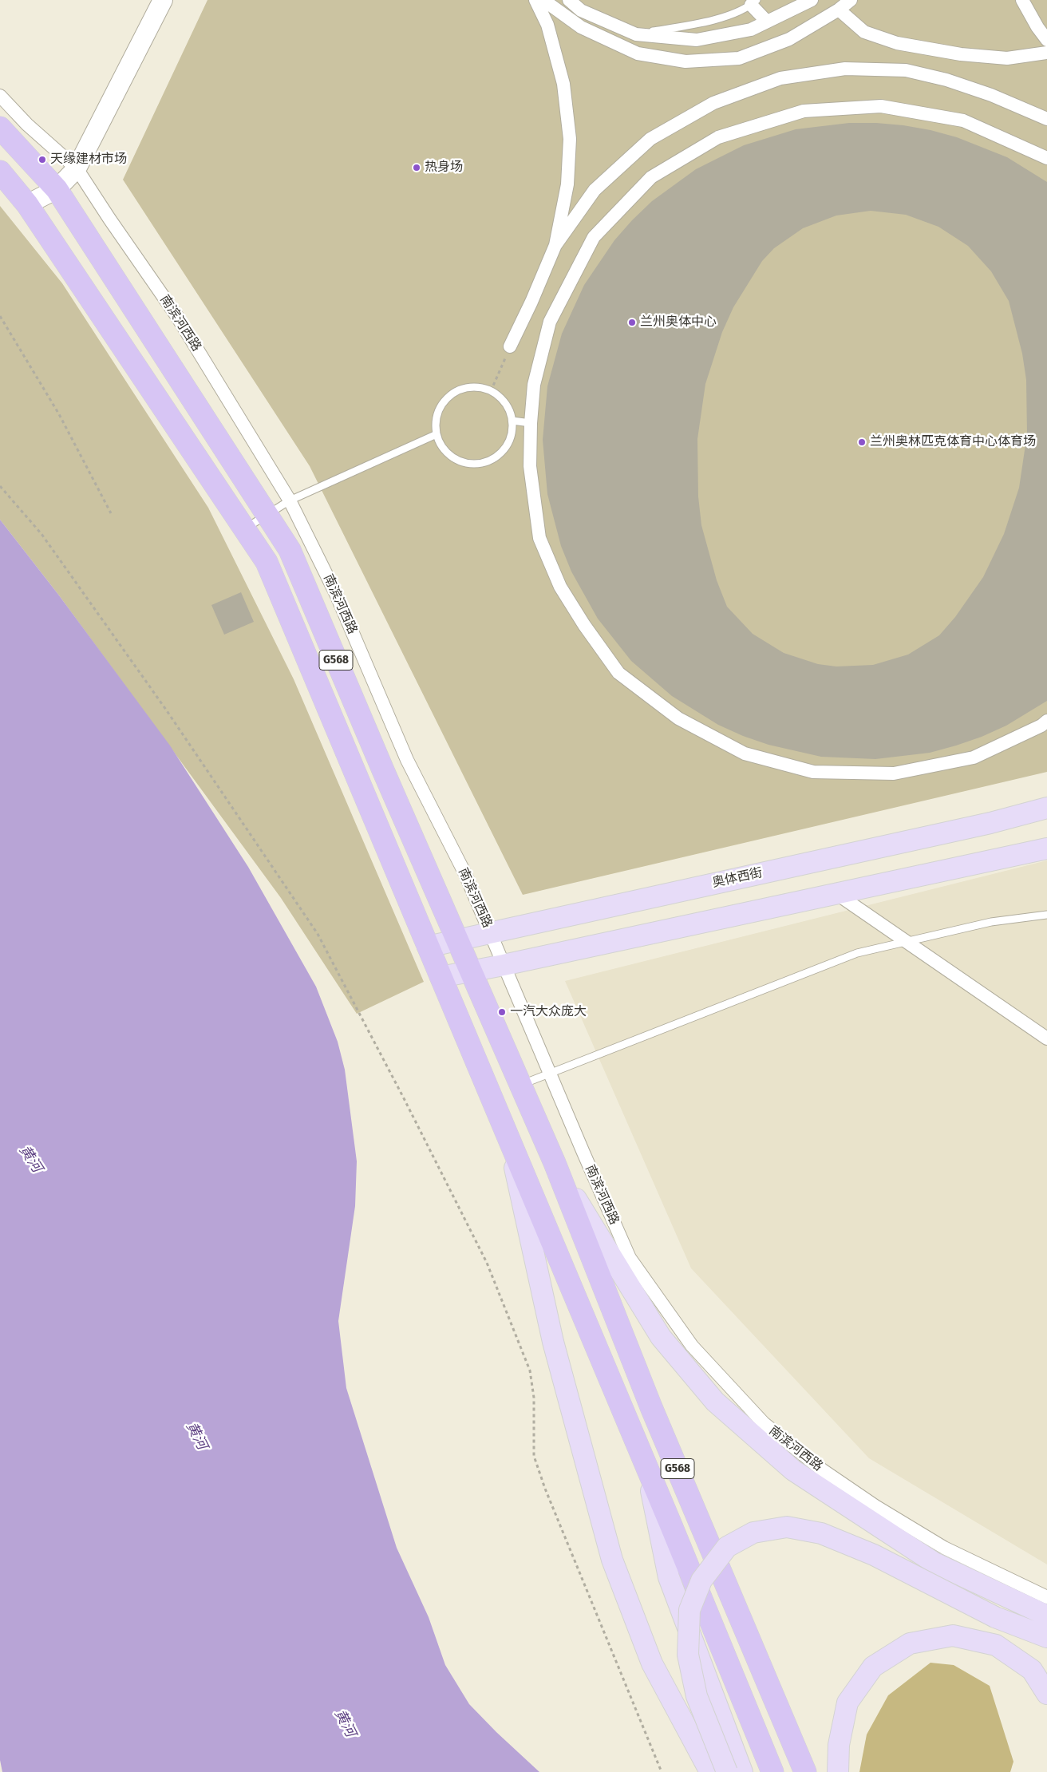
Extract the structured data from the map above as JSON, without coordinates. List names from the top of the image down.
{
  "streets": {
    "highway": ["南滨河西路", "G568"],
    "main road": ["奥体西街"]
  },
  "crossings": [
    ["南滨河西路", "奥体西街"],
    ["G568", "奥体西街"]
  ],
  "water": ["黄河"],
  "places": [
    "天缘建材市场",
    "热身场",
    "兰州奥体中心",
    "兰州奥林匹克体育中心体育场",
    "一汽大众庞大"
  ]
}
